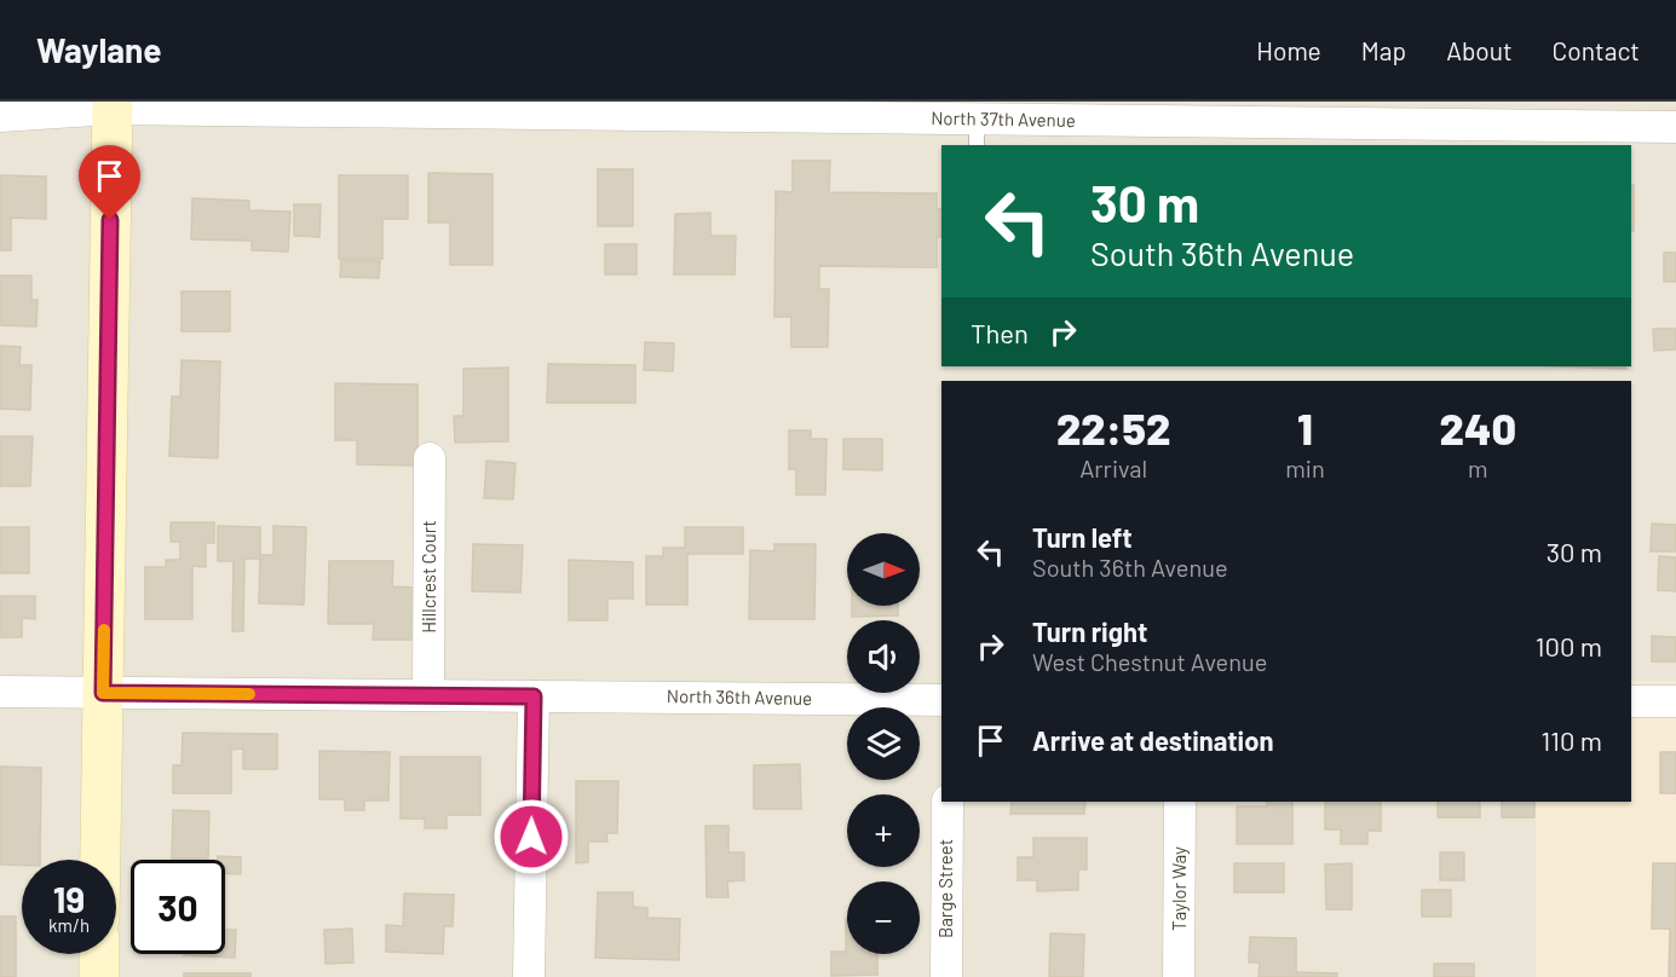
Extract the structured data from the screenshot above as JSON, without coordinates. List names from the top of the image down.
{
  "streets": {
    "street": [
      "North 37th Avenue",
      "Hillcrest Court",
      "North 36th Avenue",
      "Barge Street",
      "Taylor Way"
    ]
  },
  "crossings": [
    ["Hillcrest Court", "North 36th Avenue"]
  ],
  "north": "right",
  "page": {
    "header": "Waylane",
    "nav": [
      "Home",
      "Map",
      "About",
      "Contact"
    ],
    "turn": ["30 m", "South 36th Avenue"],
    "then": "Then",
    "eta": [
      "22:52",
      "Arrival",
      "1",
      "min",
      "240",
      "m"
    ],
    "list": [
      {
        "name": "Turn left",
        "note": "South 36th Avenue",
        "value": "30 m"
      },
      {
        "name": "Turn right",
        "note": "West Chestnut Avenue",
        "value": "100 m"
      },
      {
        "name": "Arrive at destination",
        "value": "110 m"
      }
    ],
    "map_buttons": ["+", "−"],
    "speed": "19 km/h",
    "limit": "30"
  }
}
